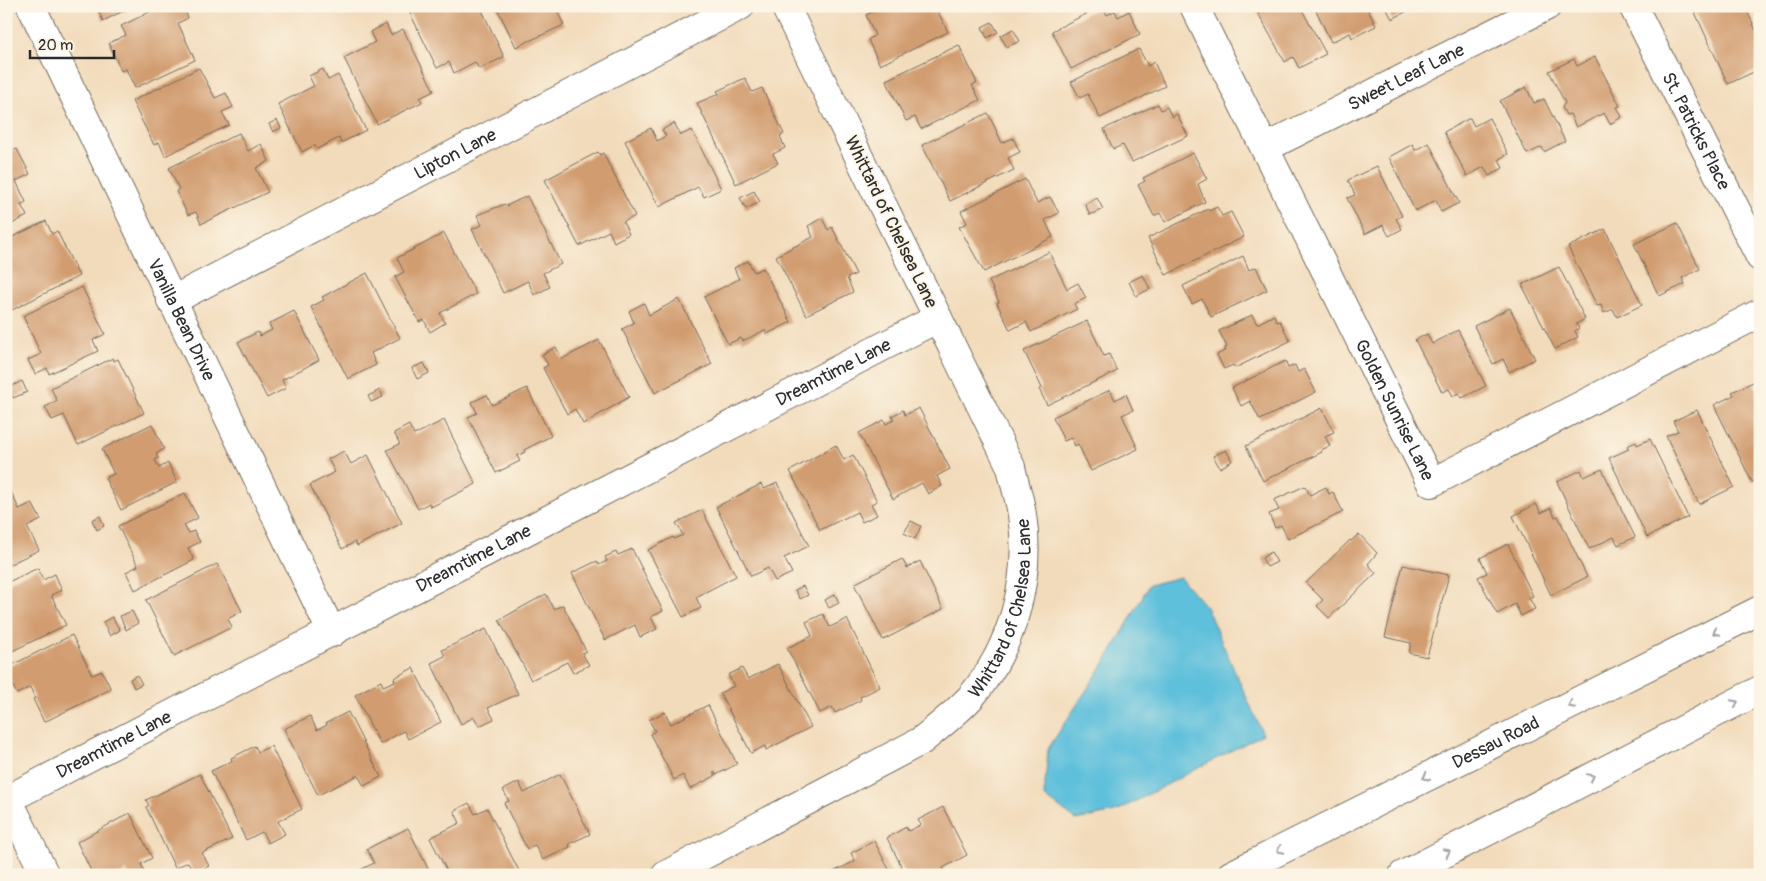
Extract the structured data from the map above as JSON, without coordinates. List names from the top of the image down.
{
  "streets": {
    "street": [
      "Sweet Leaf Lane",
      "St. Patricks Place",
      "Lipton Lane",
      "Whittard of Chelsea Lane",
      "Vanilla Bean Drive",
      "Dreamtime Lane",
      "Golden Sunrise Lane",
      "Dessau Road"
    ]
  },
  "crossings": [
    ["Sweet Leaf Lane", "Golden Sunrise Lane"],
    ["Lipton Lane", "Vanilla Bean Drive"],
    ["Whittard of Chelsea Lane", "Dreamtime Lane"],
    ["Vanilla Bean Drive", "Dreamtime Lane"]
  ],
  "scale_bar": "20 m"
}
